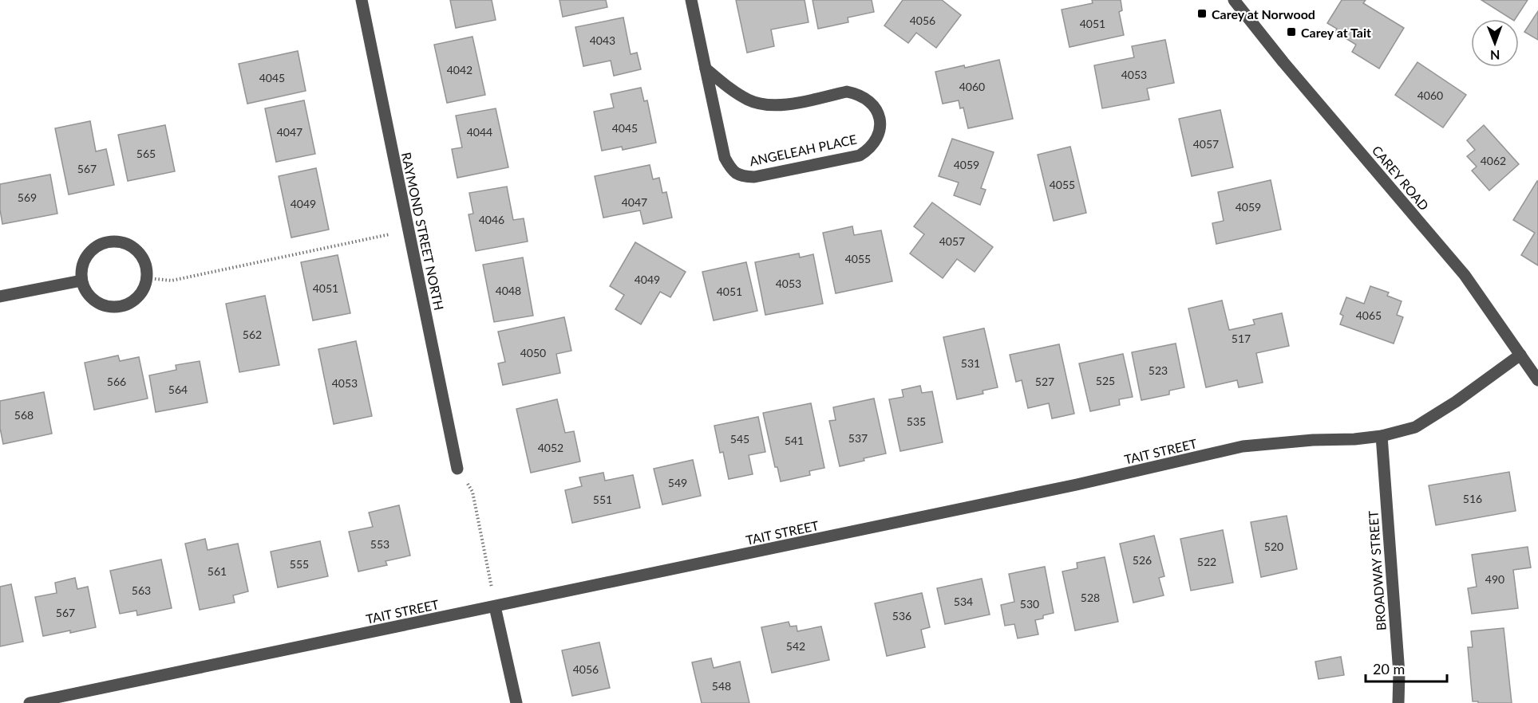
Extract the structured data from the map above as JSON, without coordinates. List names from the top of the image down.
{
  "streets": {
    "street": [
      "ANGELEAH PLACE",
      "CAREY ROAD",
      "RAYMOND STREET NORTH",
      "TAIT STREET",
      "BROADWAY STREET"
    ]
  },
  "crossings": [
    ["CAREY ROAD", "TAIT STREET"],
    ["TAIT STREET", "BROADWAY STREET"]
  ],
  "places": {
    "transit": ["Carey at Norwood", "Carey at Tait"]
  },
  "house_numbers": [
    "4056",
    "4051",
    "4043",
    "4042",
    "4053",
    "4045",
    "4060",
    "4060",
    "4045",
    "4047",
    "4044",
    "4057",
    "565",
    "4062",
    "4059",
    "567",
    "4055",
    "569",
    "4047",
    "4049",
    "4059",
    "4046",
    "4057",
    "4055",
    "4049",
    "4053",
    "4051",
    "4048",
    "4051",
    "4065",
    "562",
    "517",
    "4050",
    "531",
    "523",
    "525",
    "566",
    "527",
    "4053",
    "564",
    "568",
    "535",
    "537",
    "545",
    "541",
    "4052",
    "549",
    "516",
    "551",
    "553",
    "520",
    "526",
    "522",
    "555",
    "561",
    "490",
    "563",
    "528",
    "534",
    "530",
    "567",
    "536",
    "542",
    "4056",
    "548"
  ],
  "scale_bar": "20 m",
  "north": "bottom"
}
